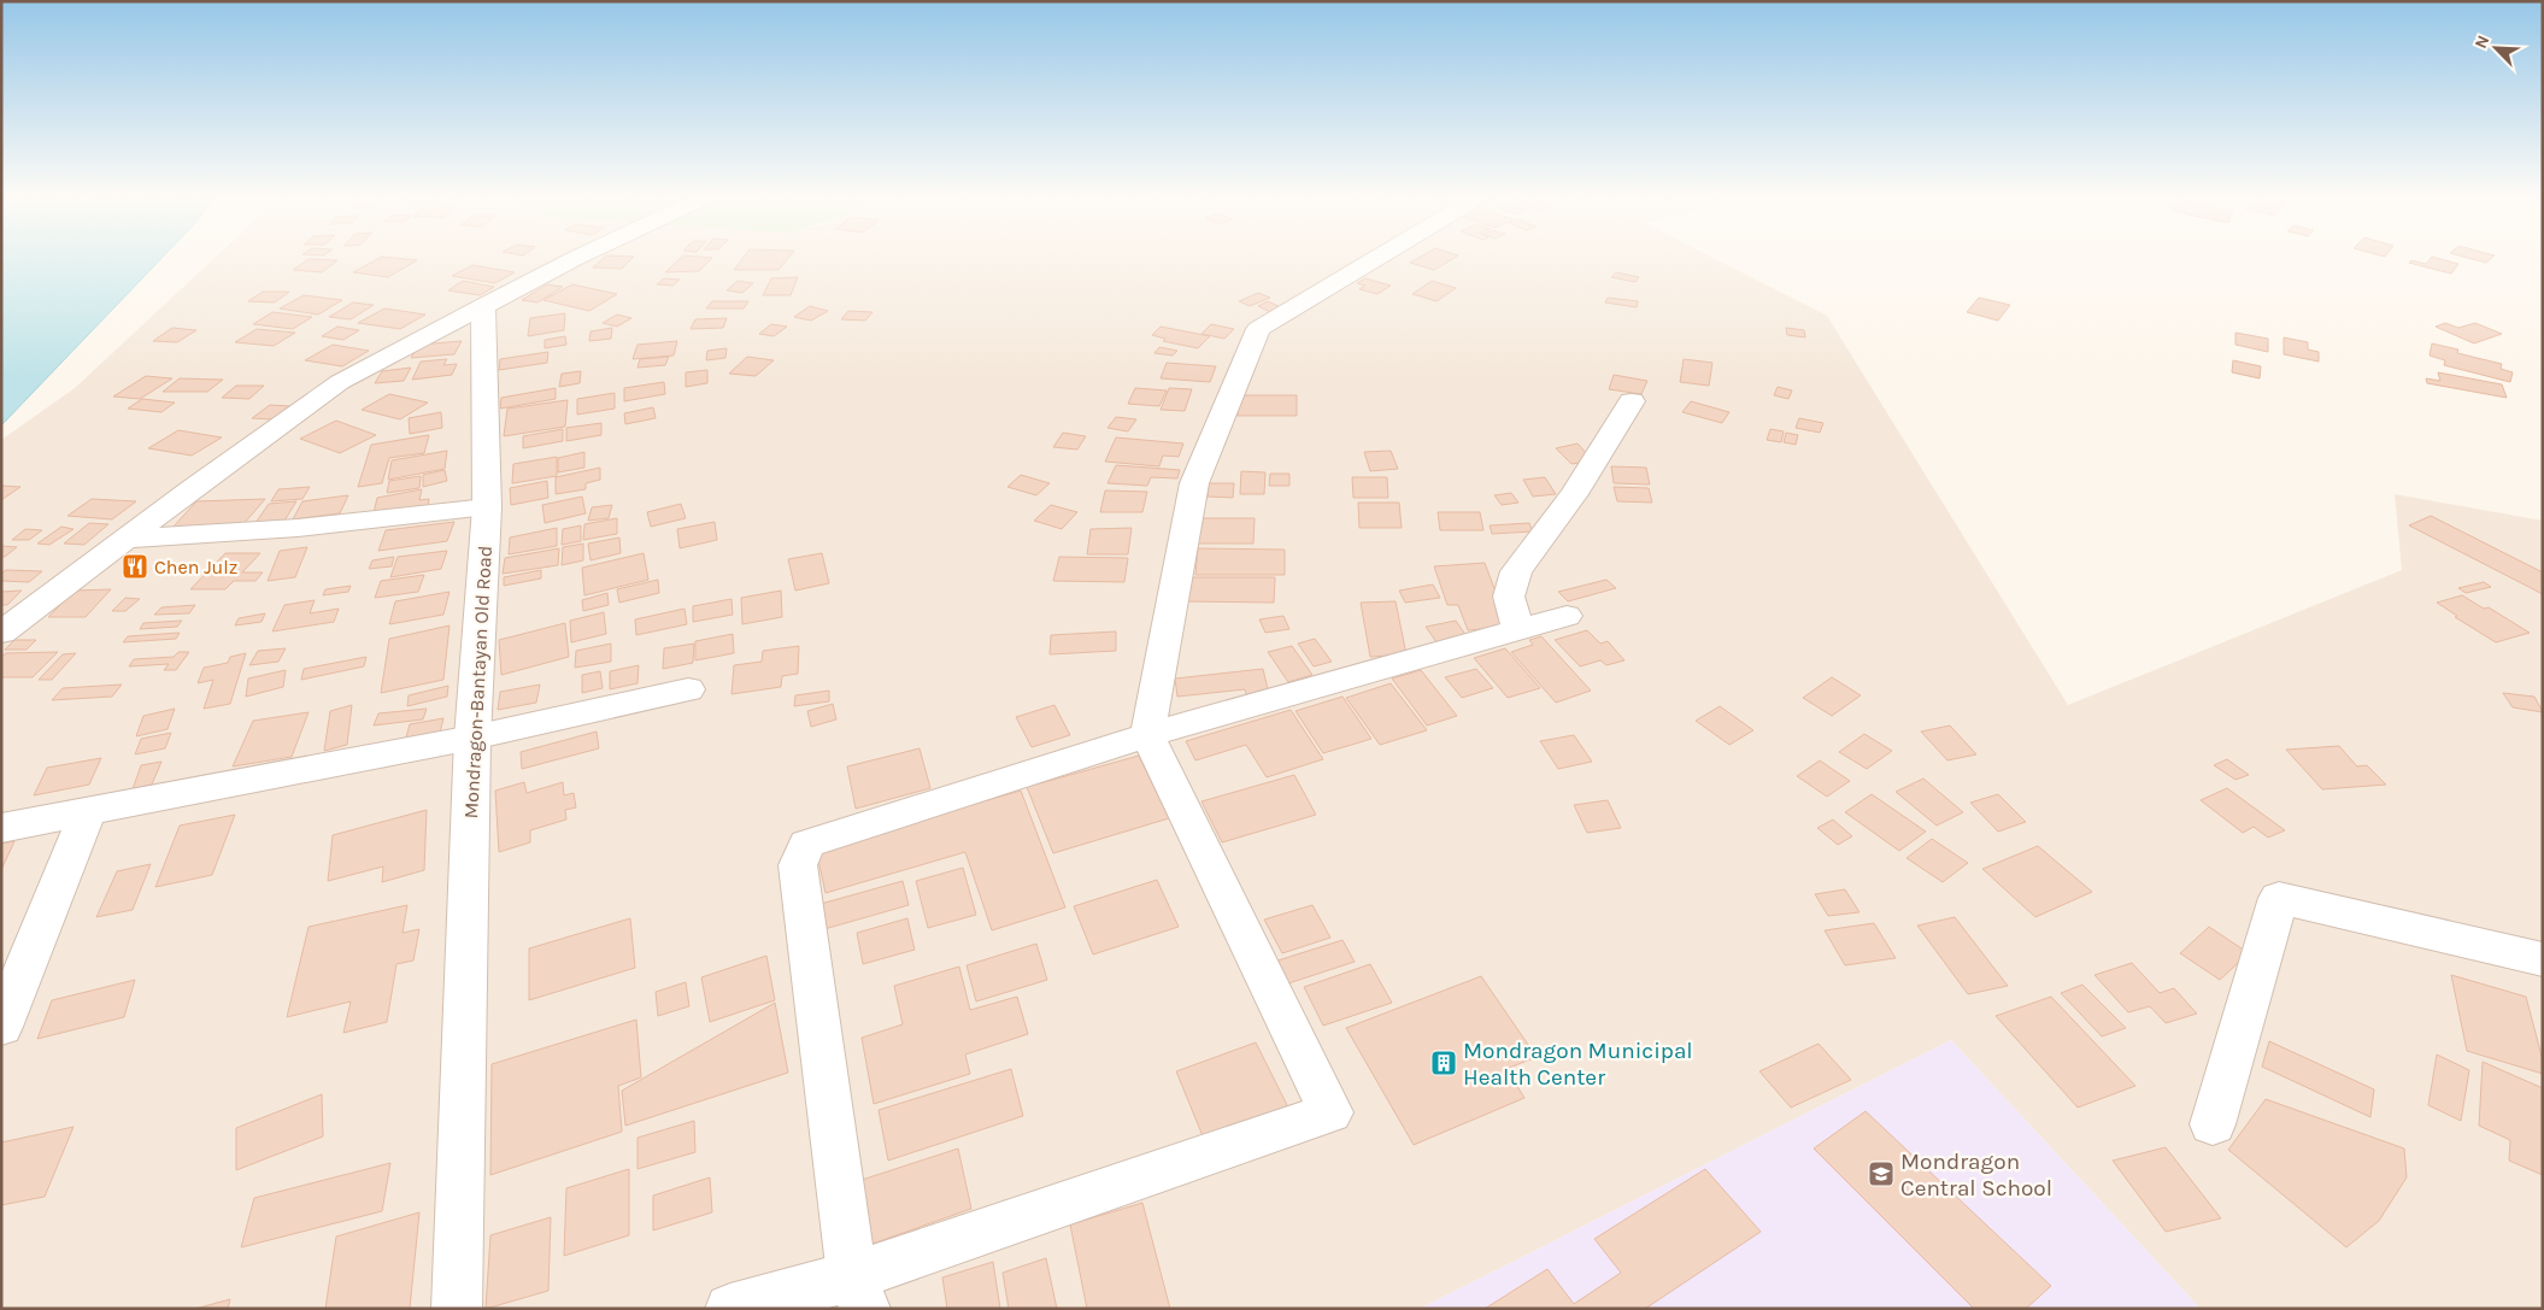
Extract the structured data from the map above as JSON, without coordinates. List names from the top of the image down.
{
  "streets": {
    "street": ["Mondragon-Bantayan Old Road"]
  },
  "places": {
    "restaurant": ["Chen Julz"],
    "building": ["Mondragon Municipal Health Center"],
    "school or university": ["Mondragon Central School"]
  },
  "north": "top left"
}
